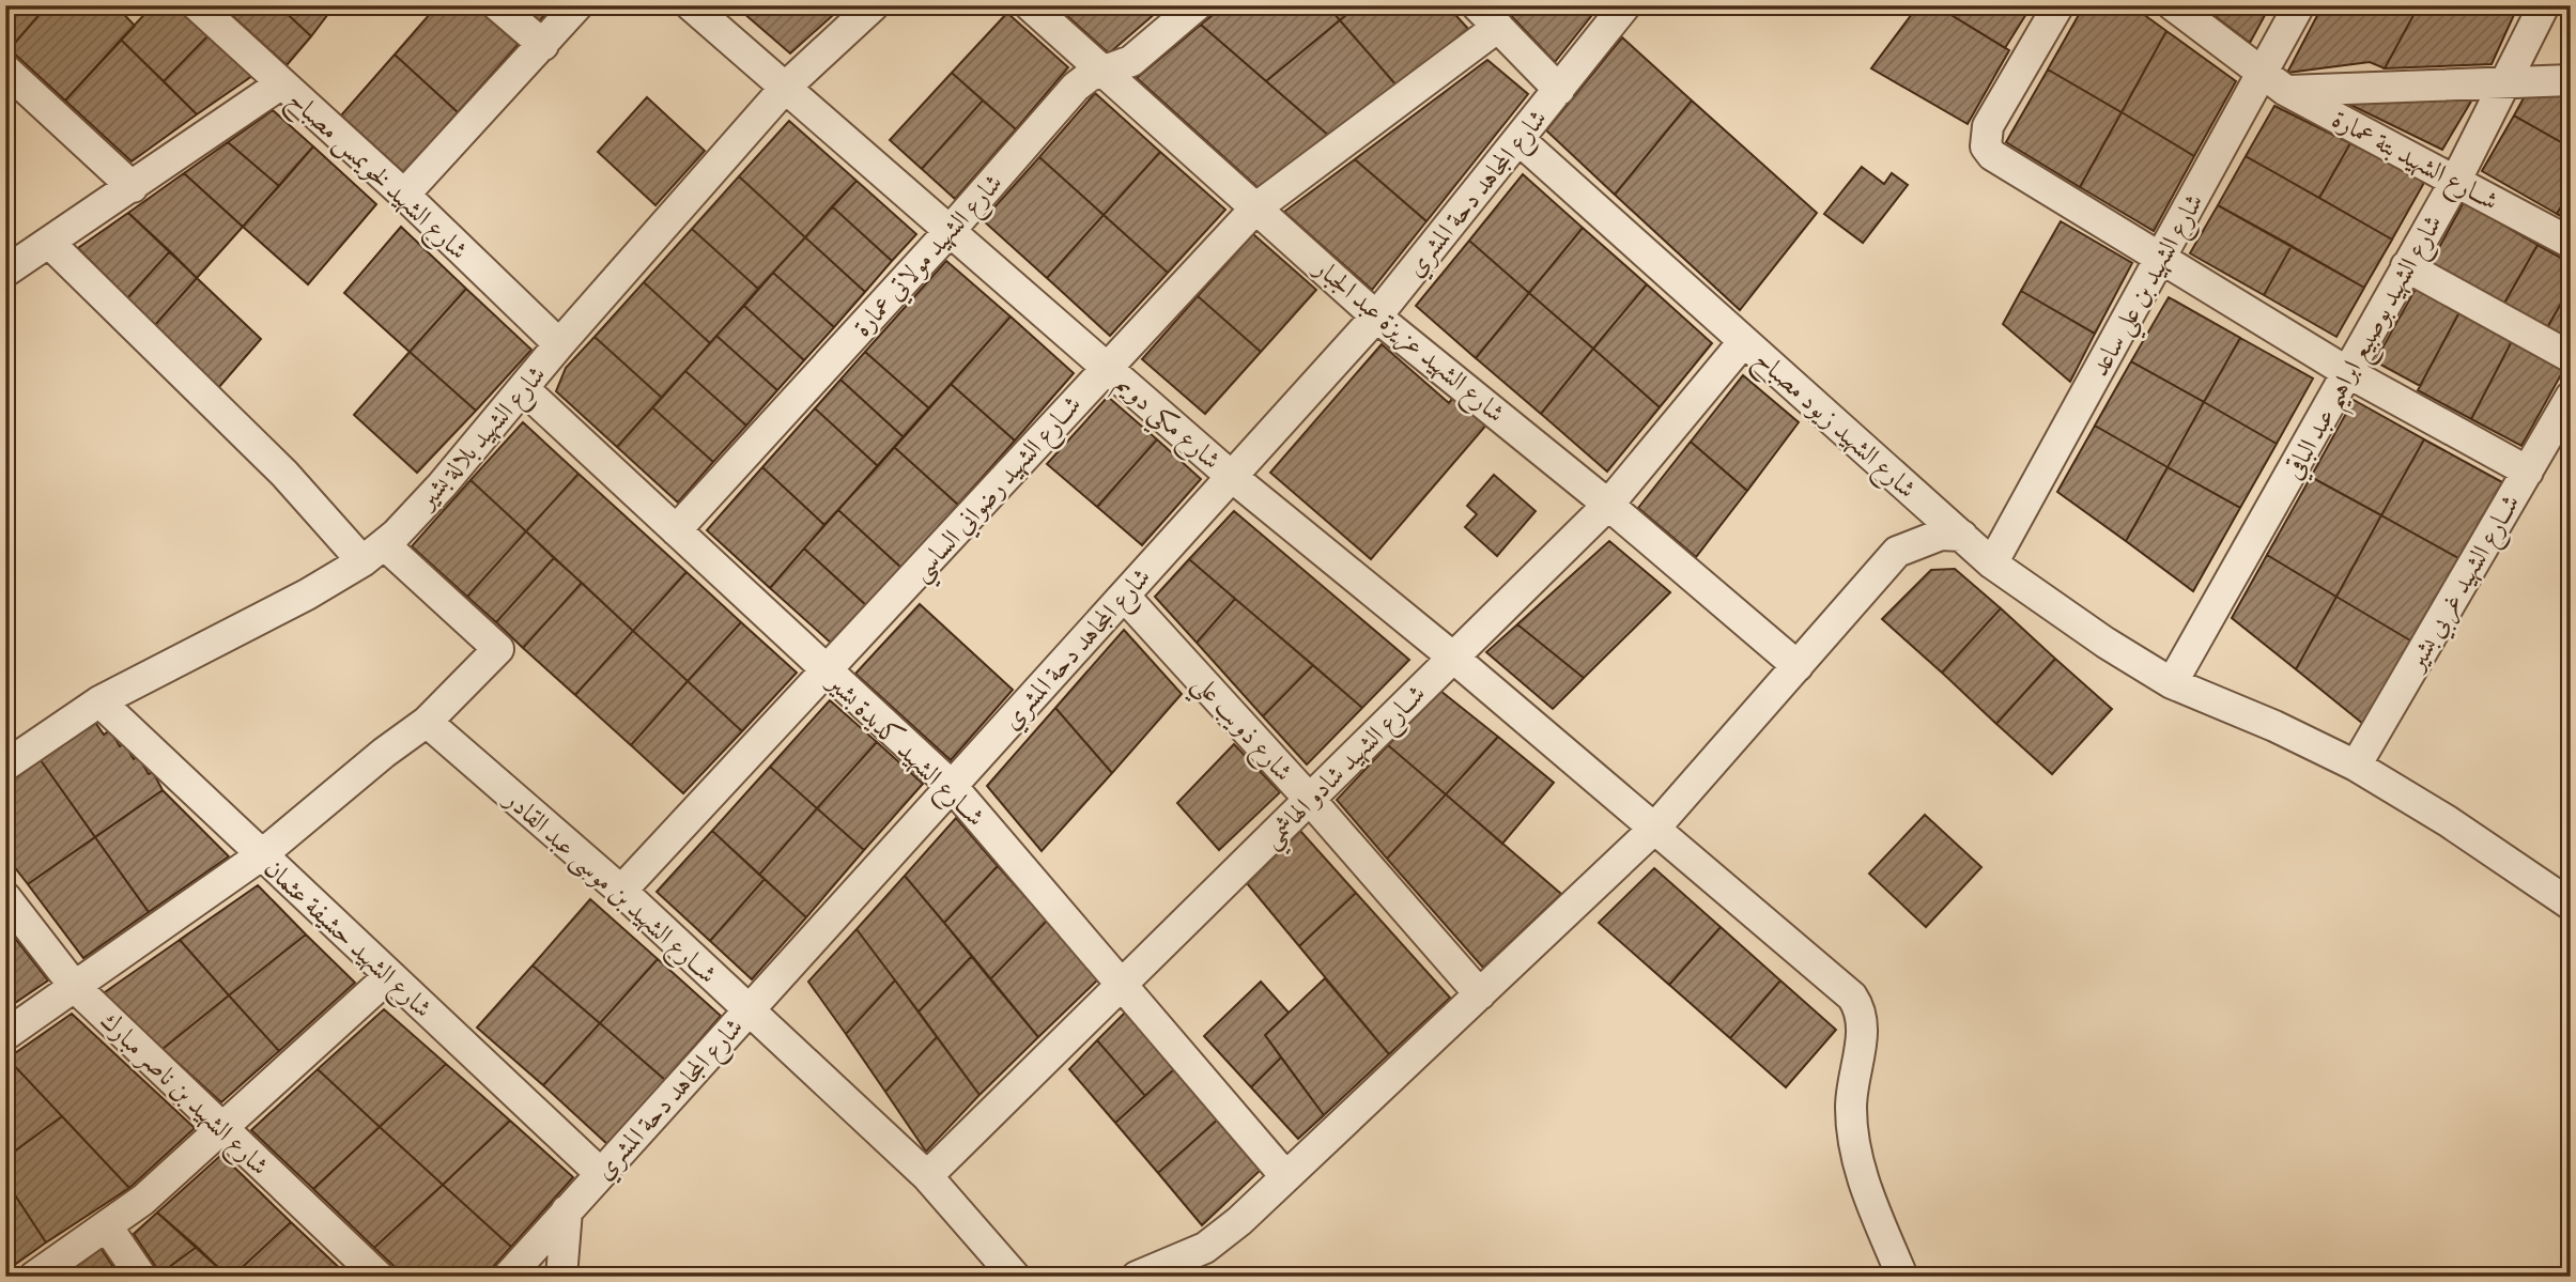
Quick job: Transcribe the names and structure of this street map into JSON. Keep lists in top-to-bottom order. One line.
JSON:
{"streets":{"street":["شــارع الشهيد بتة عمارة","شارع الشهيد لخويمس مصباح","شارع المجاهد دحة المشري","شارع الشهيد مولاتي عمارة","شارع الشهيد بن علي ساعد","شارع الشهيد عزيزة عبد الجبار","شارع الشهيد بوصبيع ابراهيم عبد الباقي","شارع مكي دويم","شارع الشهيد زيود مصباح","شارع الشهيد بلالة بشير","شــارع الشهيد رضواني الساسي","شــارع الشهيد غربي بشير","شارع ذويب علي","شــارع الشهيد كديدة بشير","شــارع الشهيد شادو الهاشمي","شــارع الشهيد بن موسى عبد القادر","شارع الشهيد حشيفة عثمان","شارع الشهيد بن ناصر مبارك"]},"crossings":[["شــارع الشهيد بتة عمارة","شارع الشهيد بن علي ساعد"],["شــارع الشهيد بتة عمارة","شارع الشهيد بوصبيع ابراهيم عبد الباقي"],["شارع الشهيد لخويمس مصباح","شارع الشهيد بلالة بشير"],["شارع المجاهد دحة المشري","شارع الشهيد عزيزة عبد الجبار"],["شارع المجاهد دحة المشري","شارع مكي دويم"],["شارع المجاهد دحة المشري","شارع الشهيد زيود مصباح"],["شارع المجاهد دحة المشري","شارع ذويب علي"],["شارع المجاهد دحة المشري","شــارع الشهيد كديدة بشير"],["شارع المجاهد دحة المشري","شــارع الشهيد بن موسى عبد القادر"],["شارع المجاهد دحة المشري","شارع الشهيد حشيفة عثمان"],["شارع الشهيد مولاتي عمارة","شارع الشهيد عزيزة عبد الجبار"],["شارع الشهيد مولاتي عمارة","شارع مكي دويم"],["شارع الشهيد مولاتي عمارة","شــارع الشهيد كديدة بشير"],["شارع الشهيد بن علي ساعد","شارع الشهيد زيود مصباح"],["شارع الشهيد عزيزة عبد الجبار","شــارع الشهيد رضواني الساسي"],["شارع الشهيد عزيزة عبد الجبار","شــارع الشهيد شادو الهاشمي"],["شارع الشهيد بوصبيع ابراهيم عبد الباقي","شارع الشهيد زيود مصباح"],["شارع مكي دويم","شارع الشهيد بلالة بشير"],["شارع مكي دويم","شــارع الشهيد رضواني الساسي"],["شارع مكي دويم","شــارع الشهيد شادو الهاشمي"],["شارع الشهيد زيود مصباح","شــارع الشهيد غربي بشير"],["شارع الشهيد زيود مصباح","شــارع الشهيد شادو الهاشمي"],["شارع الشهيد بلالة بشير","شــارع الشهيد كديدة بشير"],["شارع الشهيد بلالة بشير","شارع الشهيد حشيفة عثمان"],["شــارع الشهيد رضواني الساسي","شــارع الشهيد كديدة بشير"],["شــارع الشهيد رضواني الساسي","شــارع الشهيد بن موسى عبد القادر"],["شارع ذويب علي","شــارع الشهيد شادو الهاشمي"],["شــارع الشهيد كديدة بشير","شــارع الشهيد شادو الهاشمي"],["شــارع الشهيد شادو الهاشمي","شــارع الشهيد بن موسى عبد القادر"]]}
